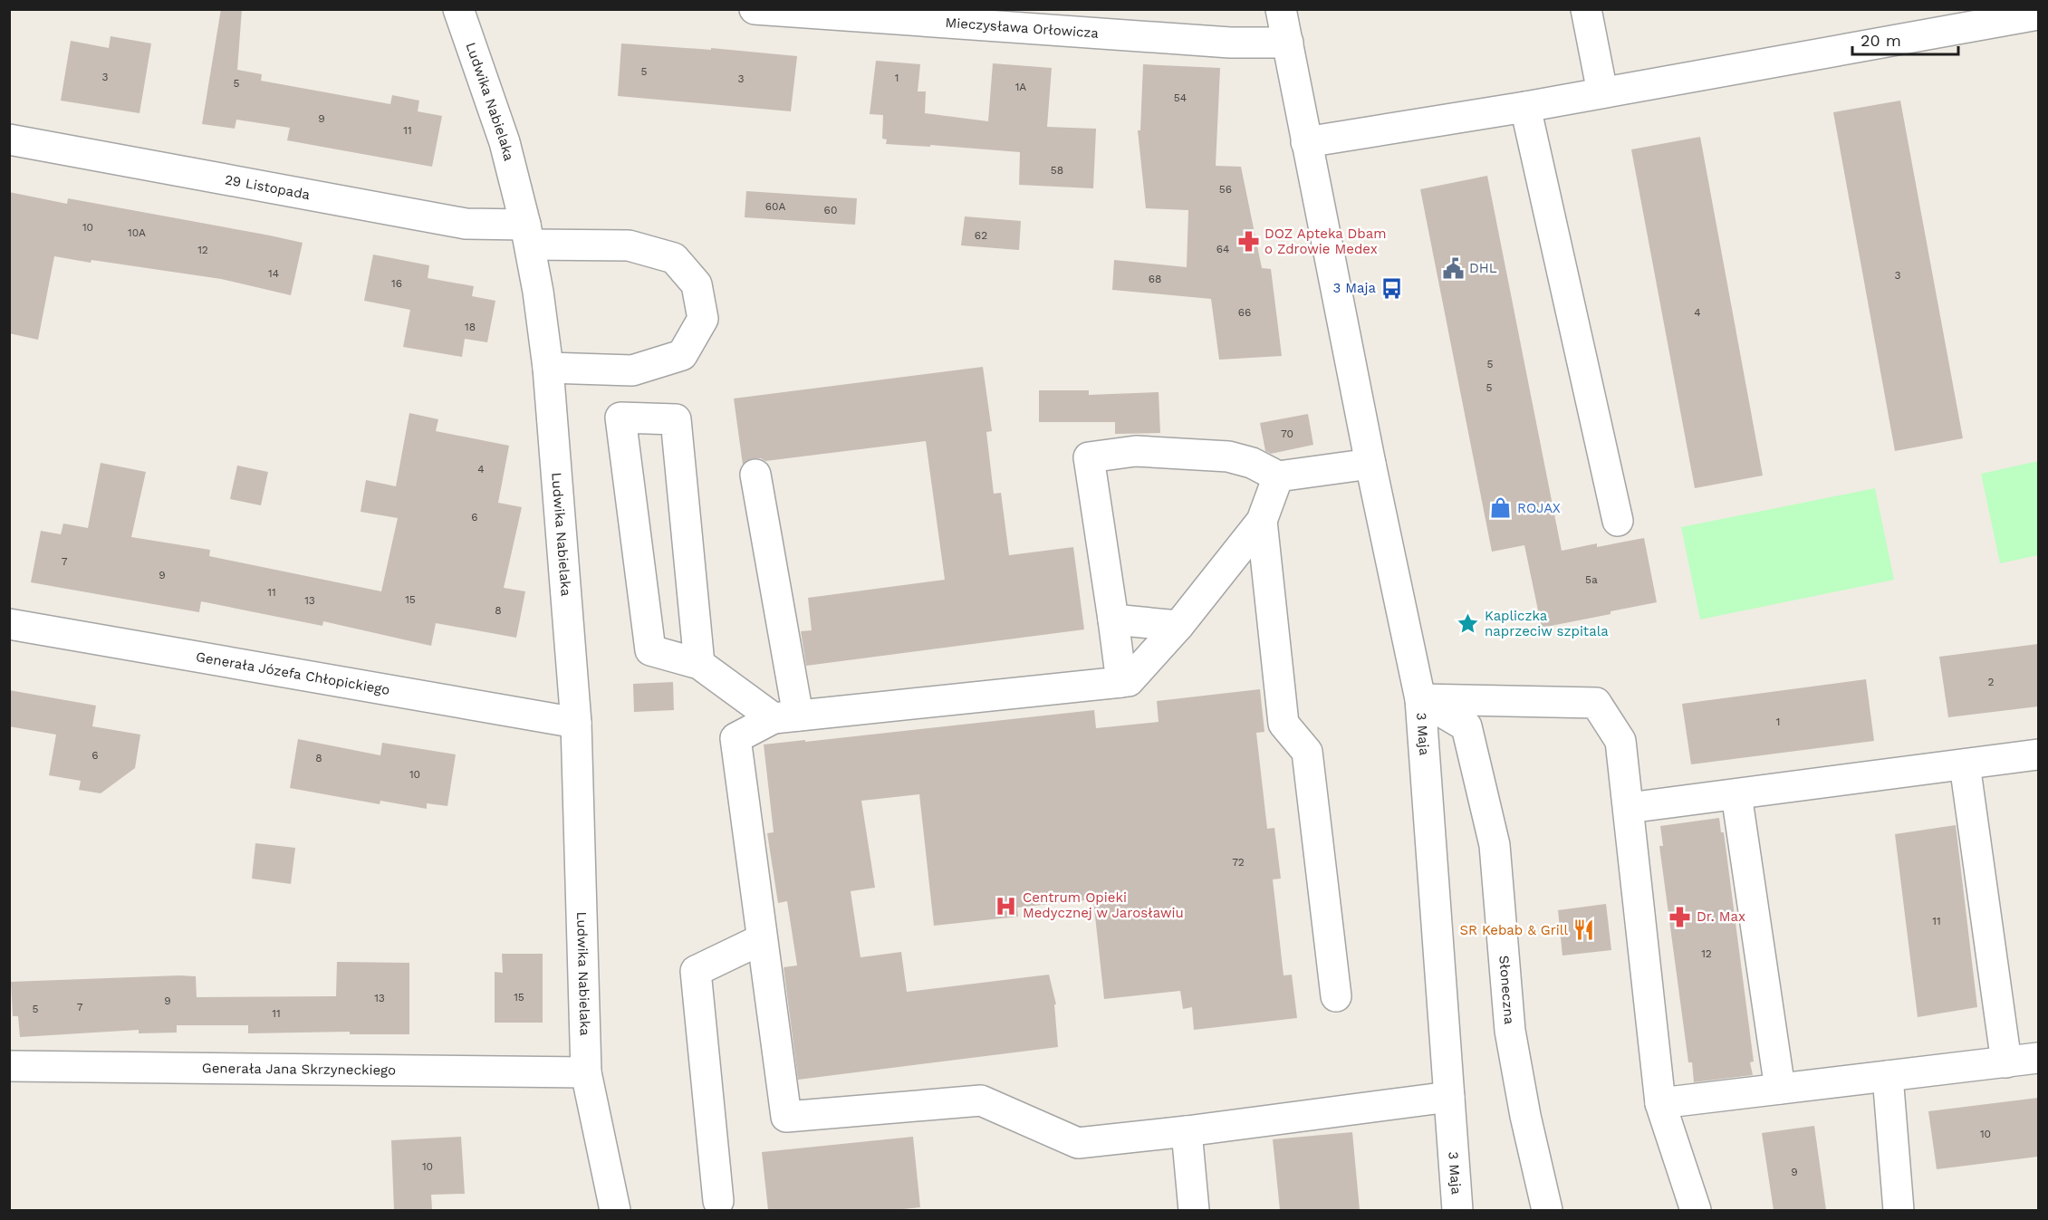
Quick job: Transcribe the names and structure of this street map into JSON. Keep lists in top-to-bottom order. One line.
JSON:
{"streets":{"street":["Mieczysława Orłowicza","Ludwika Nabielaka","29 Listopada","Generała Józefa Chłopickiego","3 Maja","Słoneczna","Generała Jana Skrzyneckiego"]},"crossings":[["Mieczysława Orłowicza","3 Maja"],["Ludwika Nabielaka","29 Listopada"],["Ludwika Nabielaka","Generała Józefa Chłopickiego"],["Ludwika Nabielaka","Generała Jana Skrzyneckiego"],["3 Maja","Słoneczna"]],"places":{"pharmacy":["DOZ Apteka Dbam o Zdrowie Medex","Dr. Max"],"public building":["DHL"],"bus stop":["3 Maja"],"shop":["ROJAX"],"place":["Kapliczka naprzeciw szpitala"],"hospital":["Centrum Opieki Medycznej w Jarosławiu"],"restaurant":["SR Kebab & Grill"]},"house_numbers":["5","3","1","3","5","1A","54","9","11","58","56","60A","60","10","10A","62","64","12","14","3","68","16","66","4","18","5","5","70","4","6","7","9","5a","11","15","13","8","2","1","6","8","10","72","11","12","15","13","9","7","5","11","10","10","9"],"scale_bar":"20 m"}
